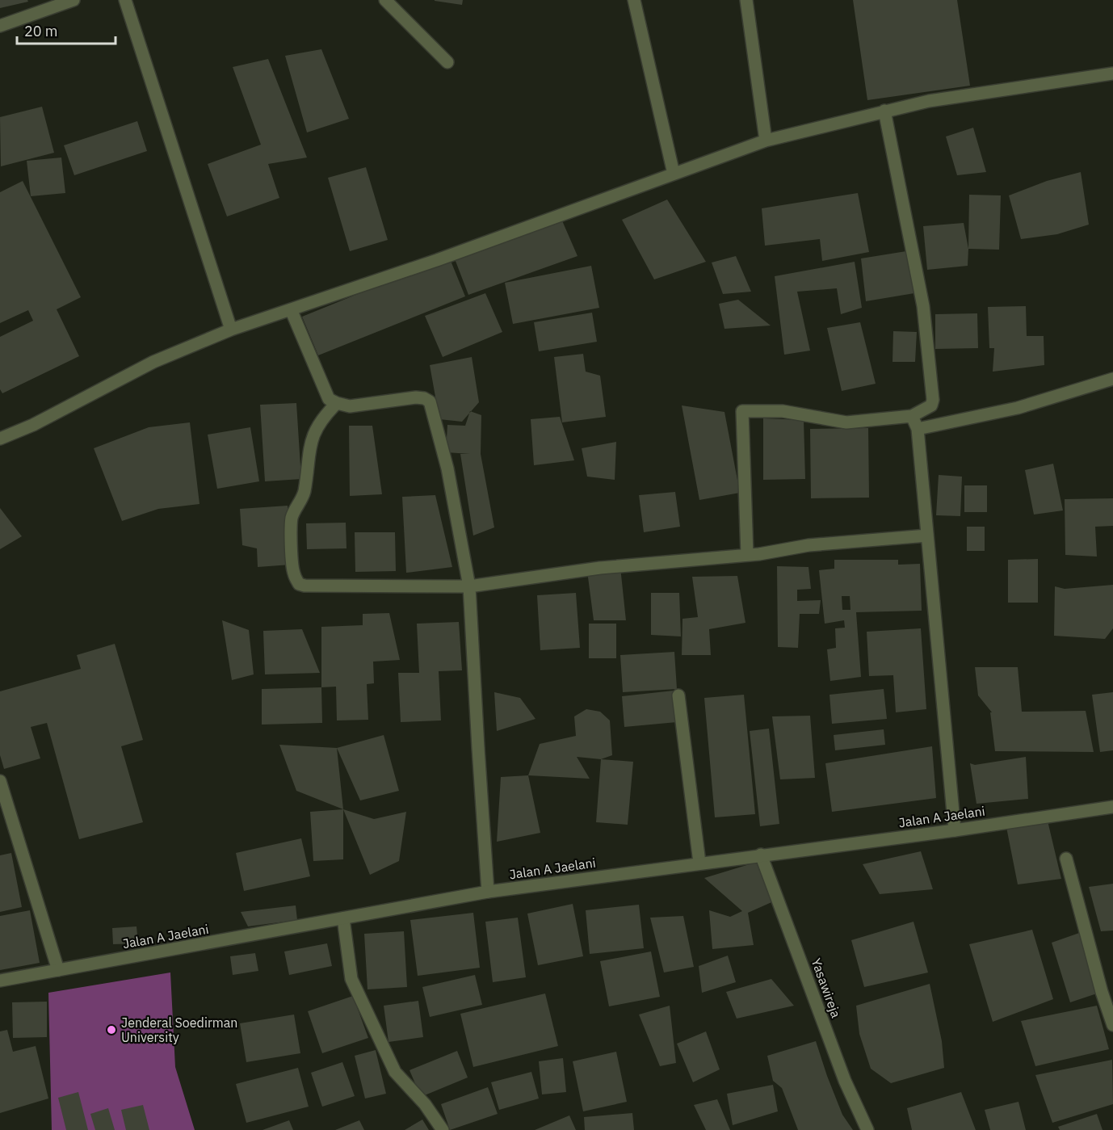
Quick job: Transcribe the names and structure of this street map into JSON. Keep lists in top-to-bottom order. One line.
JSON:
{"streets":{"street":["Jalan A Jaelani","Yasawireja"]},"crossings":[["Jalan A Jaelani","Yasawireja"]],"places":["Jenderal Soedirman University"],"scale_bar":"20 m"}
